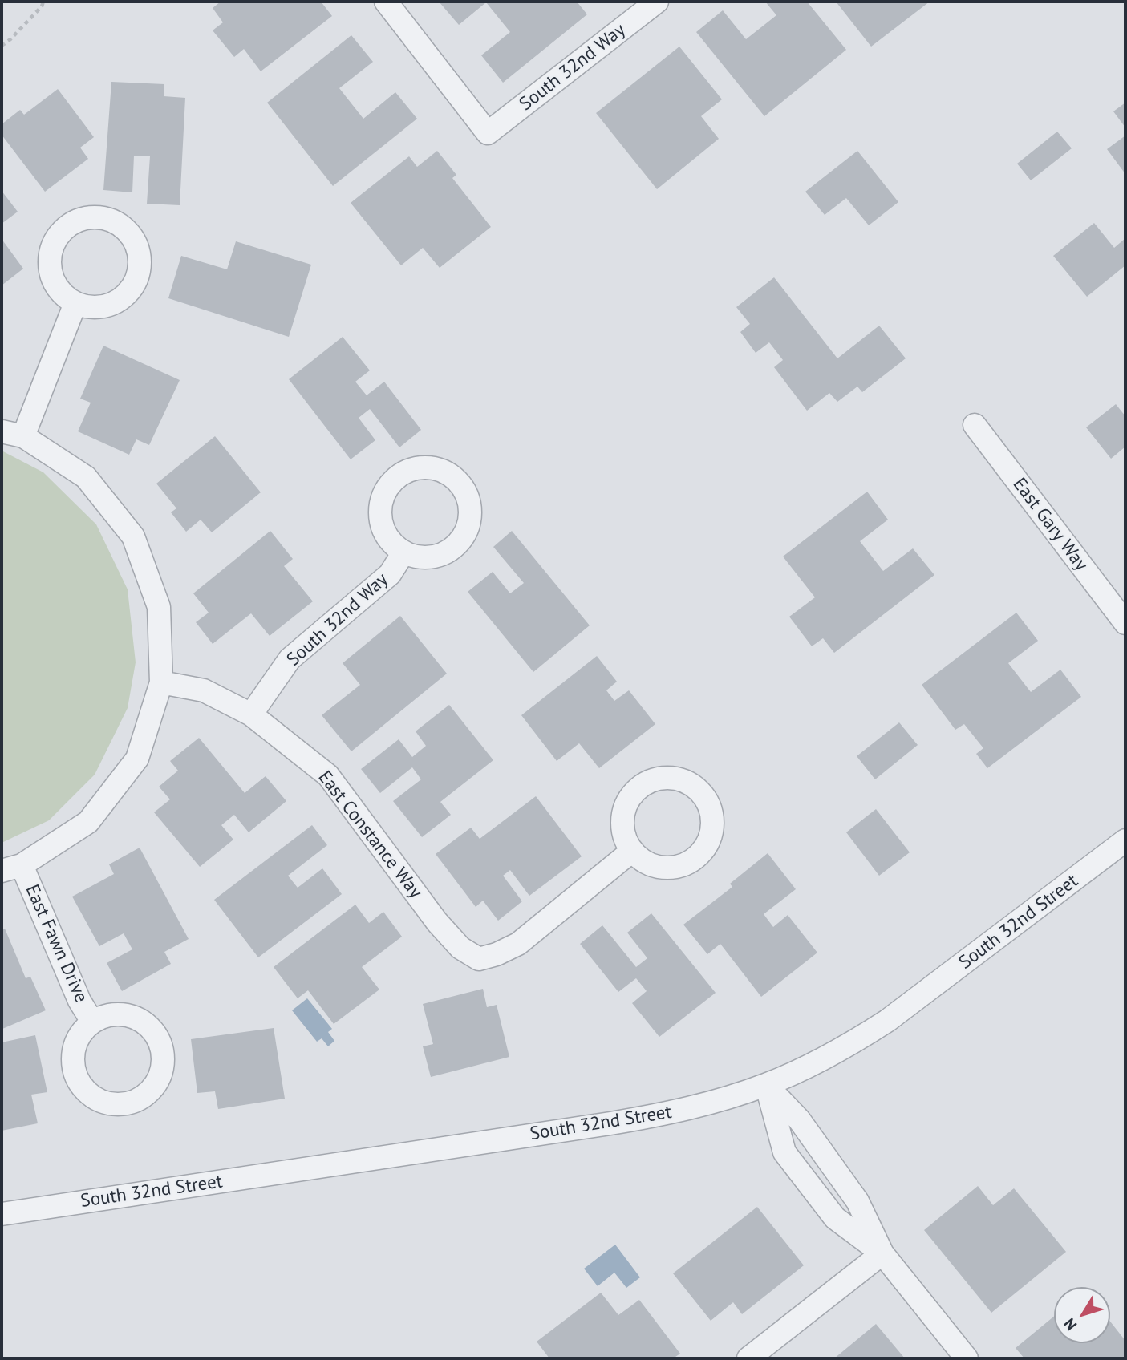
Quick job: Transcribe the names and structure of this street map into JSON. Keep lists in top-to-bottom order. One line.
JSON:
{"streets":{"street":["South 32nd Way","East Gary Way","East Constance Way","South 32nd Street","East Fawn Drive"]},"crossings":[["South 32nd Way","East Constance Way"]],"north":"bottom left"}
